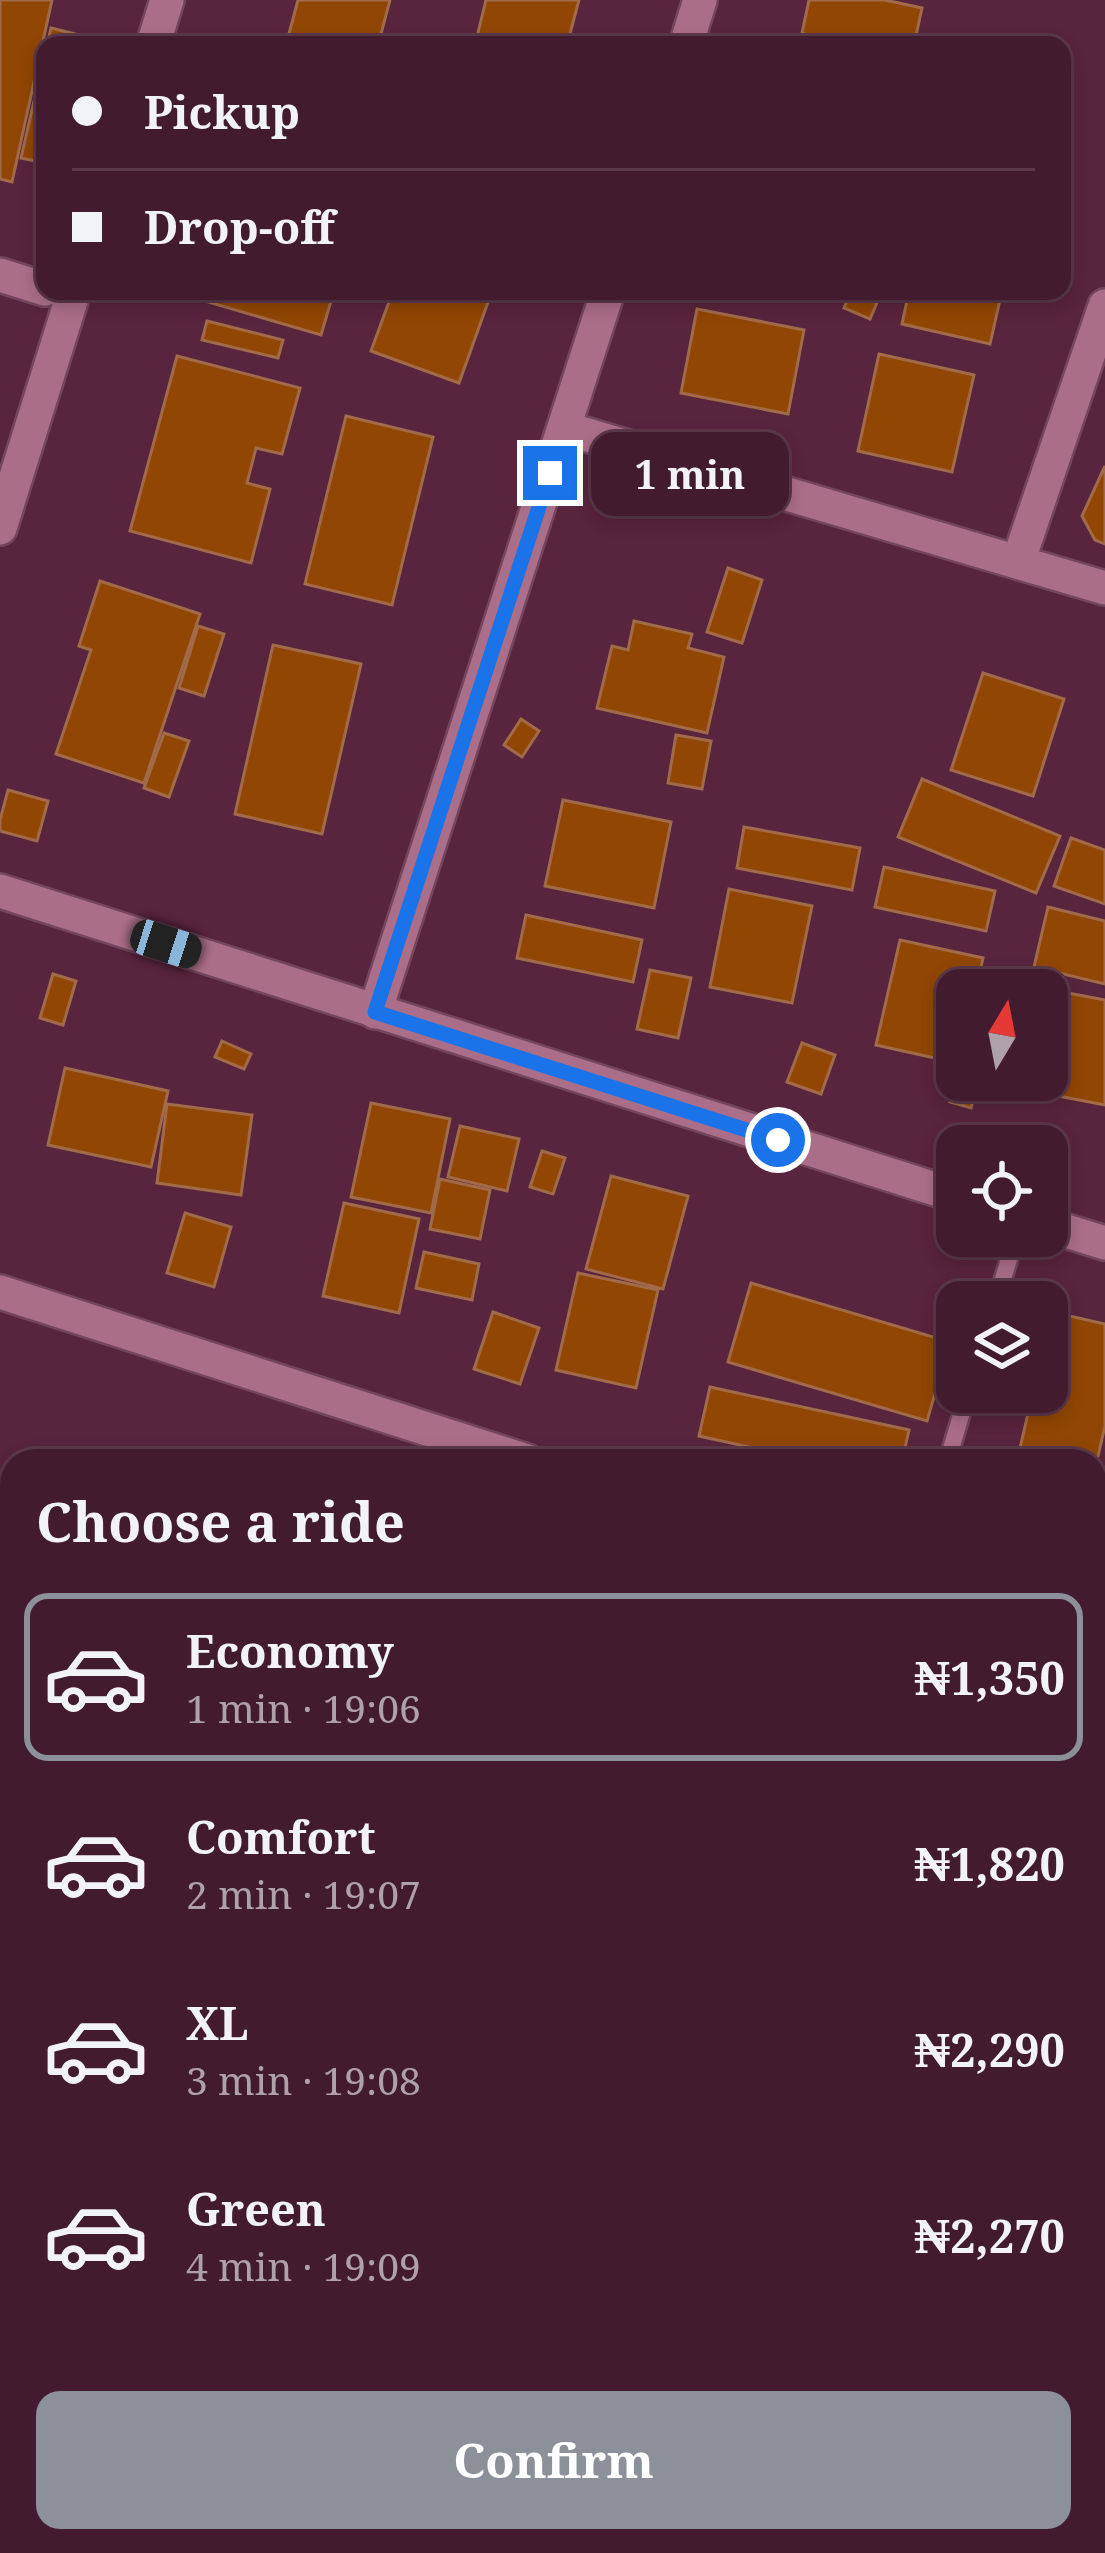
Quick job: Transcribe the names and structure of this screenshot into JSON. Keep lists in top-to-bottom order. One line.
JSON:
{"north":"top","page":{"banner":["Pickup","Drop-off"],"bubble":"1 min","heading":"Choose a ride","list":[{"name":"Economy","note":"1 min · 19:06","value":"₦1,350"},{"name":"Comfort","note":"2 min · 19:07","value":"₦1,820"},{"name":"XL","note":"3 min · 19:08","value":"₦2,290"},{"name":"Green","note":"4 min · 19:09","value":"₦2,270"}],"buttons":"Confirm"}}
